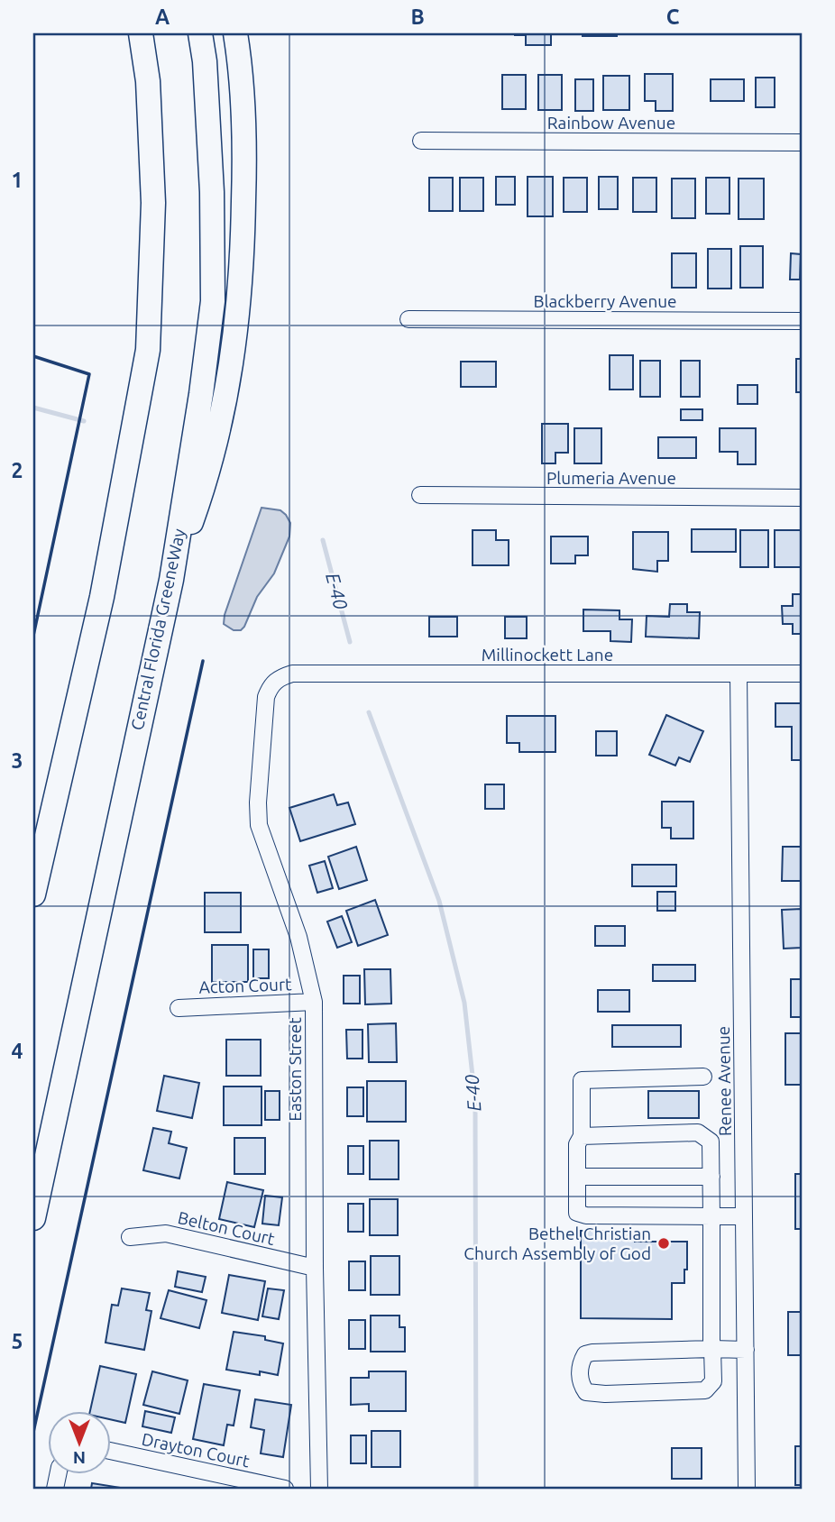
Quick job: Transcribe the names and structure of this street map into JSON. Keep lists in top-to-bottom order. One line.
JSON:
{"streets":{"highway":["Central Florida GreeneWay"],"street":["Rainbow Avenue","Blackberry Avenue","Plumeria Avenue","Millinockett Lane","Acton Court","Easton Street","Renee Avenue","Belton Court","Drayton Court"]},"crossings":[["Millinockett Lane","Easton Street"],["Millinockett Lane","Renee Avenue"],["Acton Court","Easton Street"],["Easton Street","Belton Court"]],"water":["E-40"],"places":["Bethel Christian Church Assembly of God"],"north":"bottom","grid":{"columns":["A","B","C"],"rows":["1","2","3","4","5"]}}
